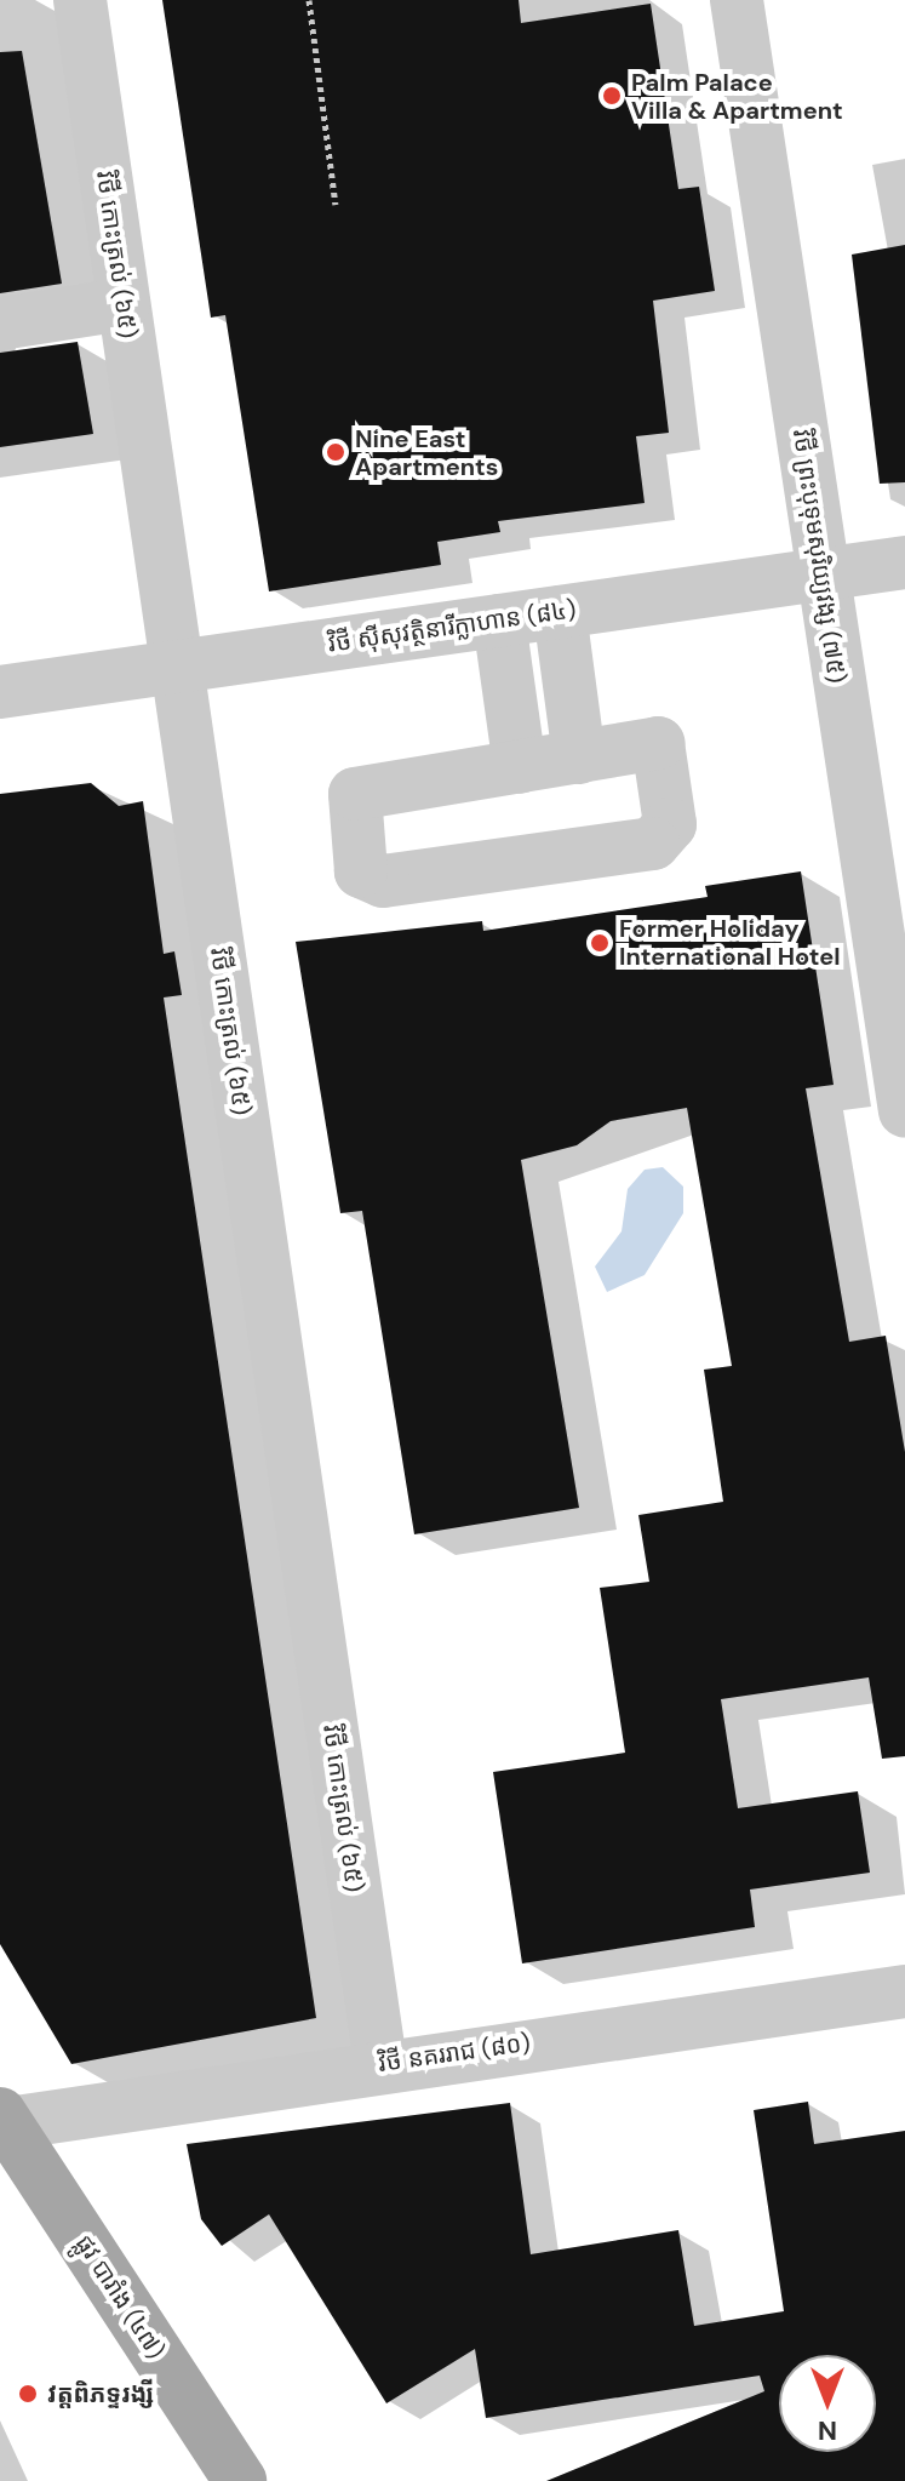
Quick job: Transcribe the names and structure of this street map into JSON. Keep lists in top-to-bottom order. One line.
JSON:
{"streets":{"main road":["ផ្លូវ បារាំង (៤៧)"],"street":["វិថី កោះត្រល់ (៦៥)","វិថី ព្រះបុទុមសុរិយ្យវង្ស (៧៥)","វិថី ស៊ីសុវត្ថិនារីក្លាហាន (៨៤)","វិថី នគររាជ (៨០)"]},"crossings":[["វិថី កោះត្រល់ (៦៥)","វិថី ស៊ីសុវត្ថិនារីក្លាហាន (៨៤)"],["វិថី កោះត្រល់ (៦៥)","វិថី នគររាជ (៨០)"],["វិថី ព្រះបុទុមសុរិយ្យវង្ស (៧៥)","វិថី ស៊ីសុវត្ថិនារីក្លាហាន (៨៤)"],["វិថី នគររាជ (៨០)","ផ្លូវ បារាំង (៤៧)"]],"places":["Palm Palace Villa & Apartment","Nine East Apartments","Former Holiday International Hotel","វត្តពិភទ្ទរង្សី"],"north":"bottom"}
